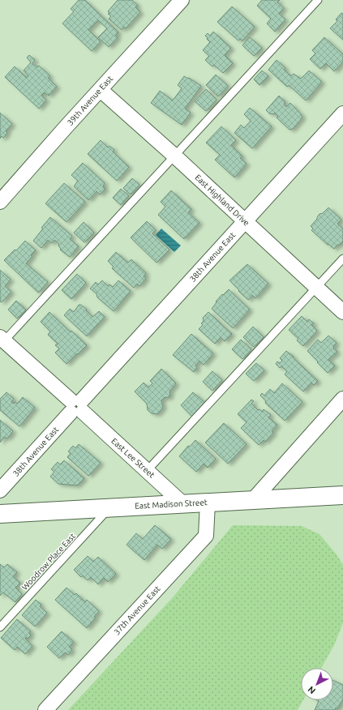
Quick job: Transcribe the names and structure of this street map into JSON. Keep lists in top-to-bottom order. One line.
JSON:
{"streets":{"main road":["East Madison Street"],"street":["39th Avenue East","East Highland Drive","38th Avenue East","East Lee Street","37th Avenue East"],"lane":["Woodrow Place East"]},"crossings":[["39th Avenue East","East Highland Drive"],["East Highland Drive","38th Avenue East"],["38th Avenue East","East Lee Street"],["East Lee Street","East Madison Street"],["East Madison Street","Woodrow Place East"],["East Madison Street","37th Avenue East"]],"north":"bottom left"}
